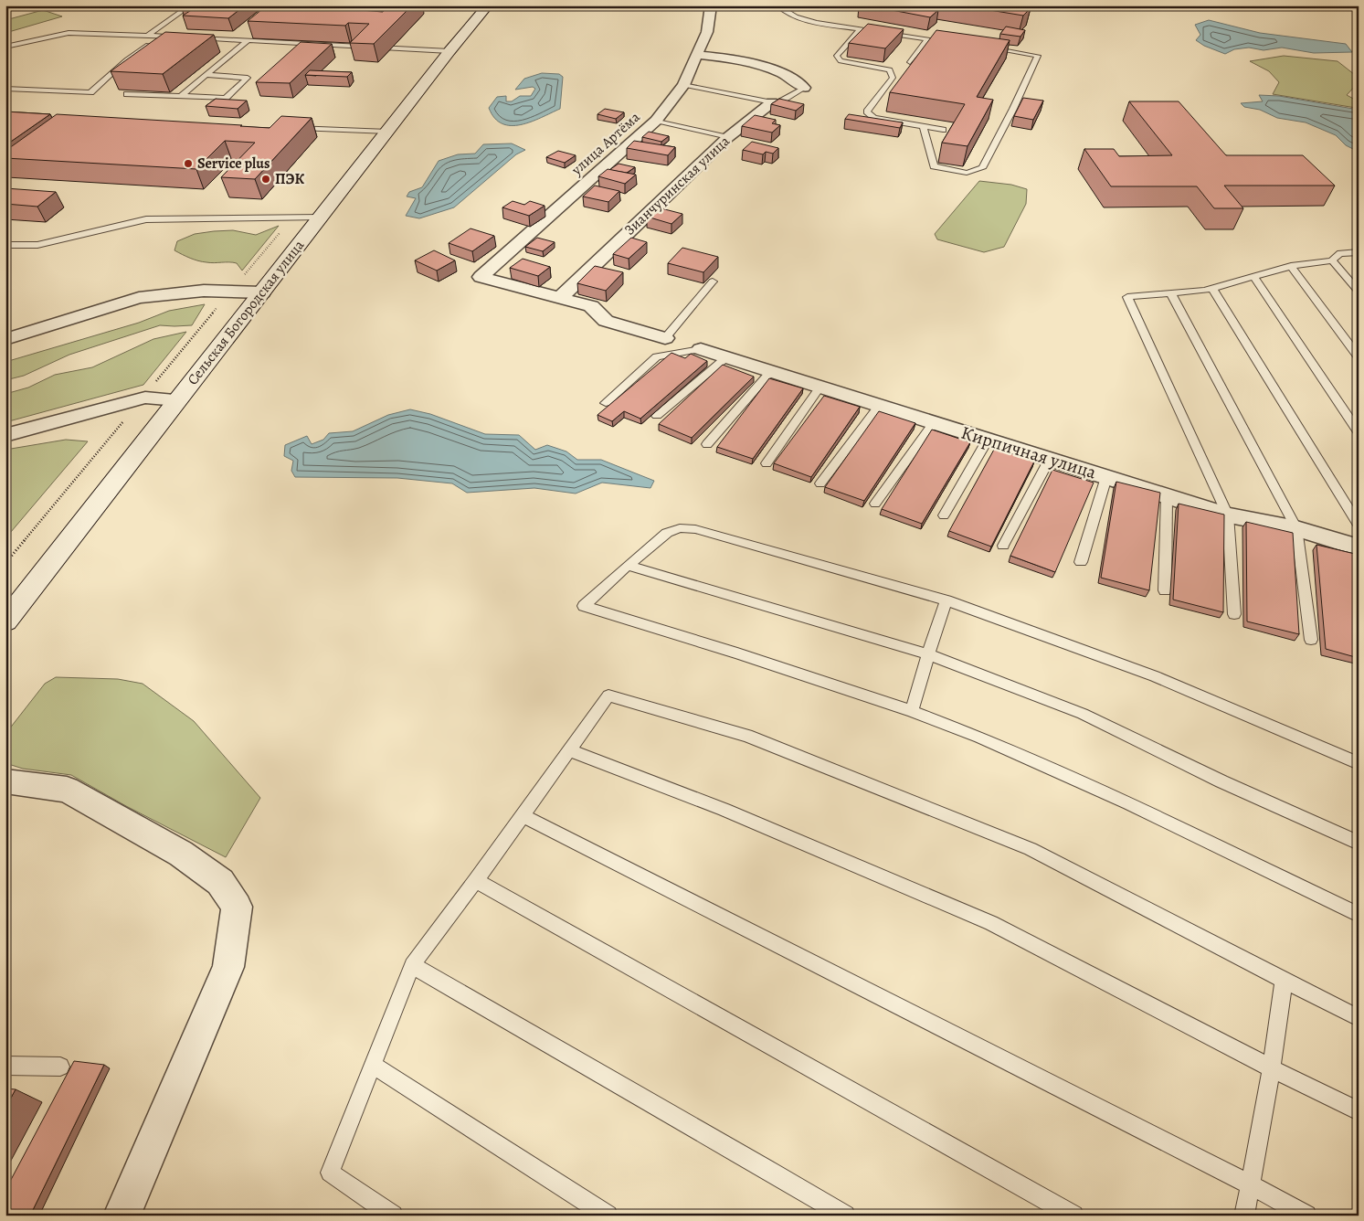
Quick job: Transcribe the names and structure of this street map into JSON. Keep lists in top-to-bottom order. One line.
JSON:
{"streets":{"main road":["Сельская Богородская улица"],"street":["улица Артёма","Зианчуринская улица","Кирпичная улица"]},"crossings":[["улица Артёма","Зианчуринская улица"]],"places":["Service plus","ПЭК"]}
